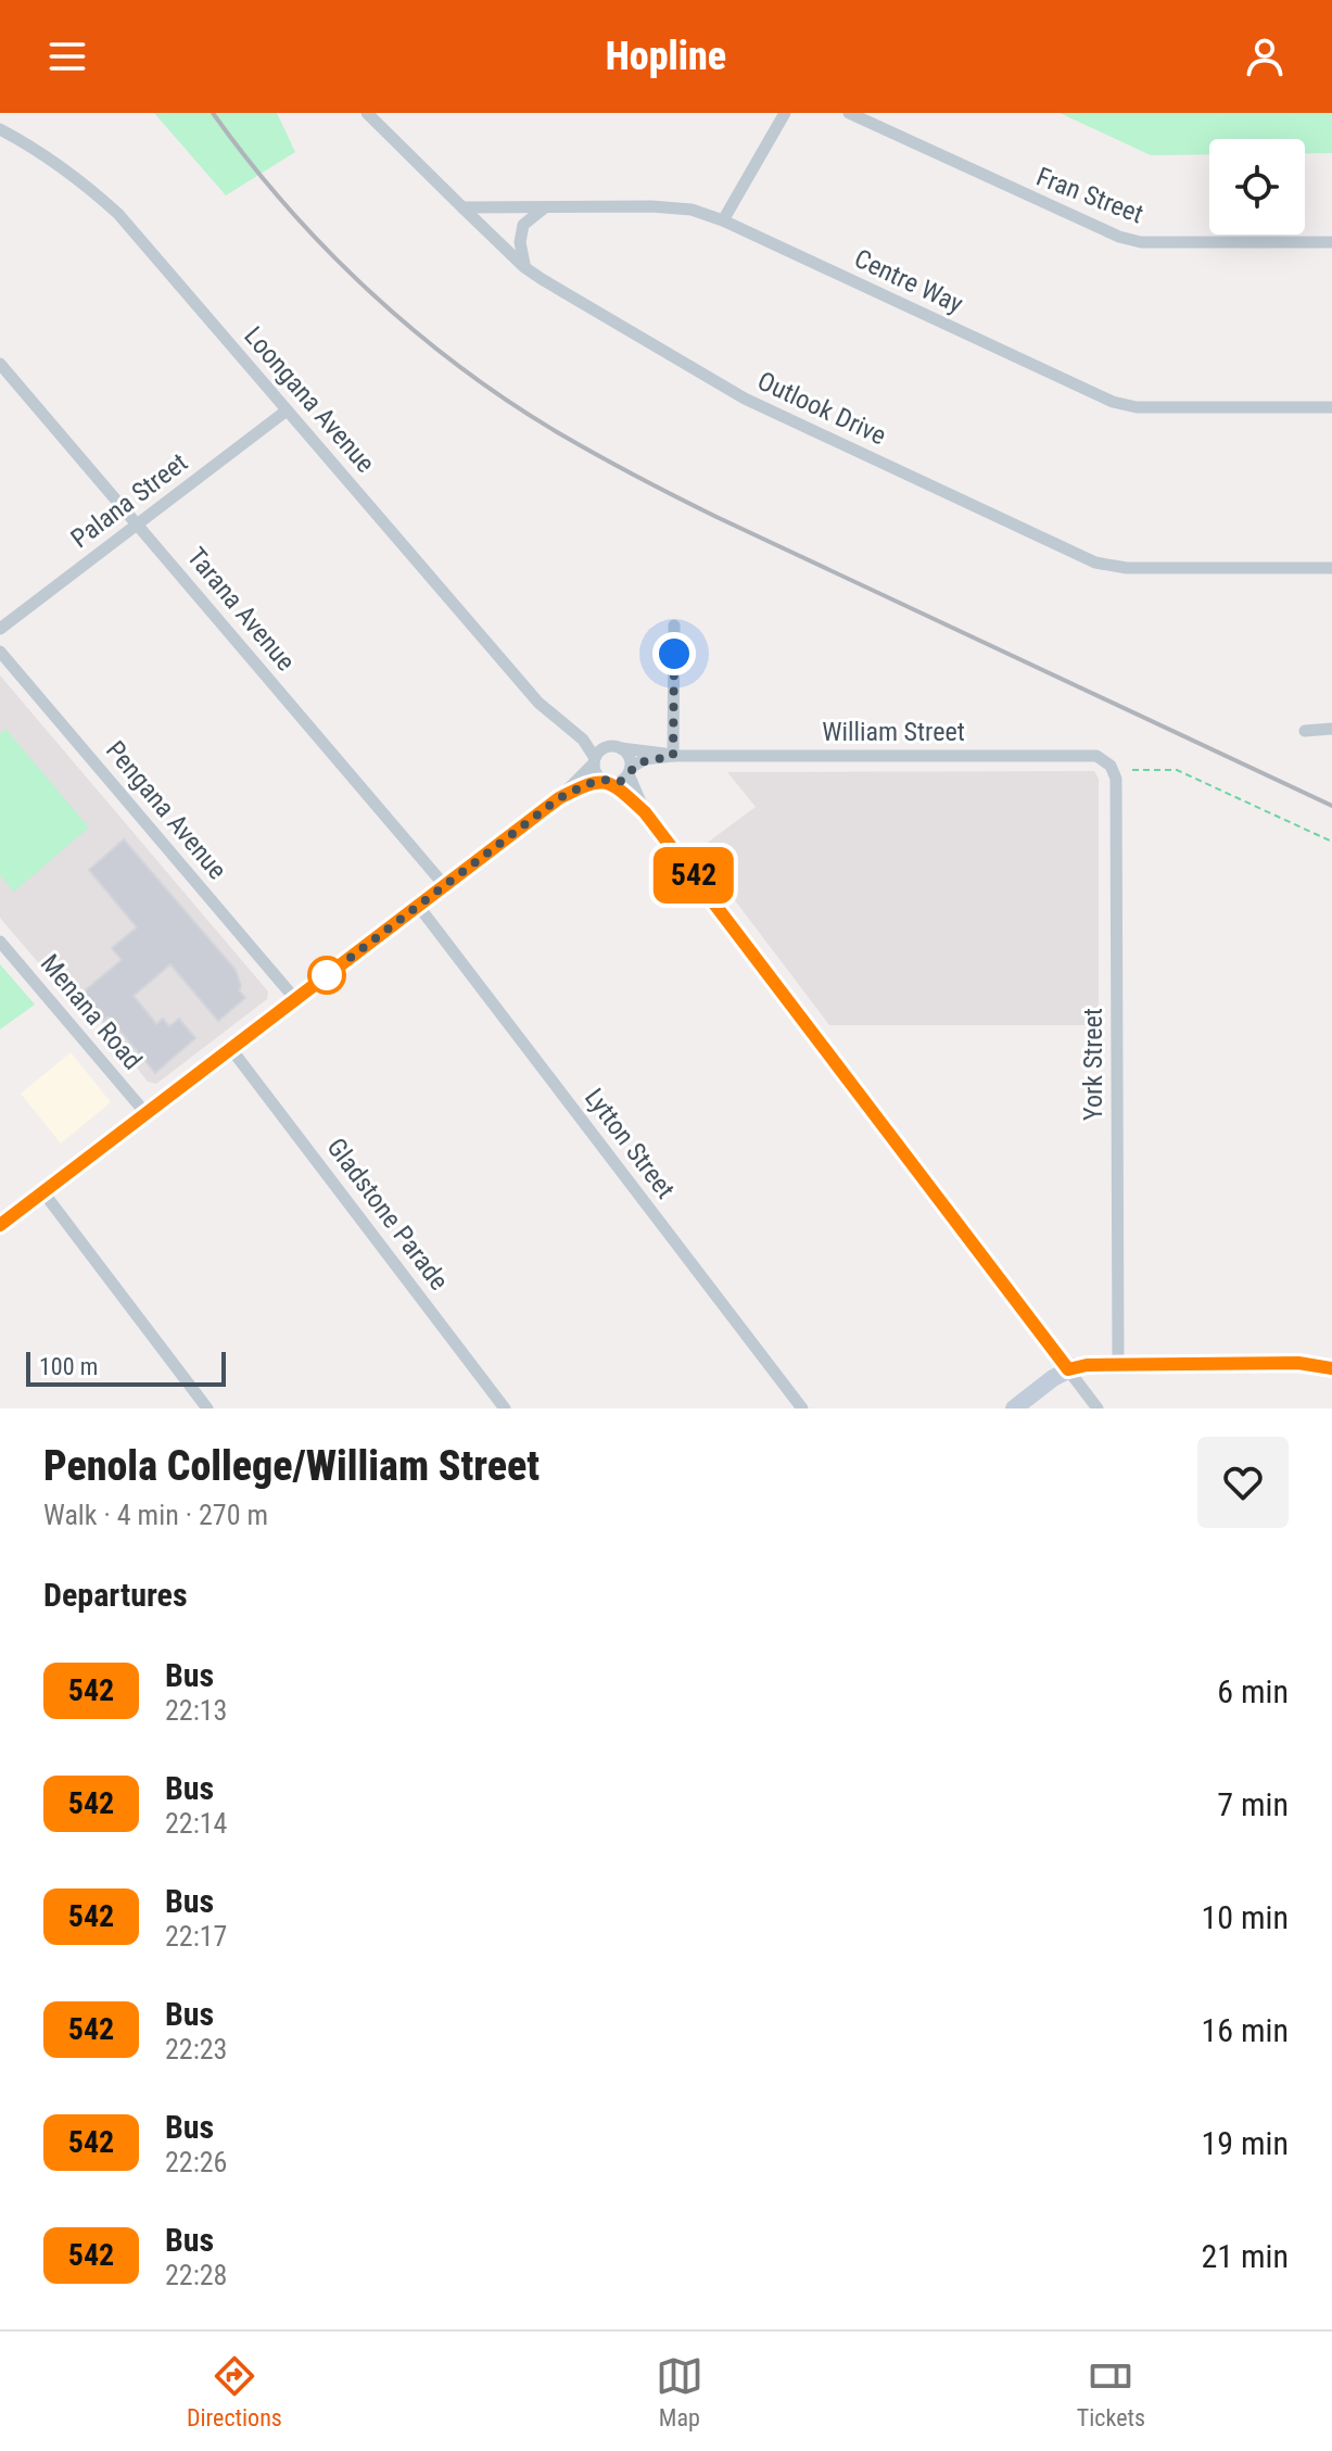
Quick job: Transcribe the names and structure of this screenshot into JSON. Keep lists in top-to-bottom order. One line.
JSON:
{"streets":{"street":["Fran Street","Centre Way","Loongana Avenue","Outlook Drive","Palana Street","Tarana Avenue","William Street","Pengana Avenue","Menana Road","York Street","Lytton Street","Gladstone Parade"]},"crossings":[["Centre Way","Outlook Drive"],["Loongana Avenue","Palana Street"],["Loongana Avenue","William Street"],["Palana Street","Tarana Avenue"],["William Street","York Street"]],"lines":["bus line 542"],"scale_bar":"100 m","page":{"header":"Hopline","on_map":"542","scale":"100 m","heading":[["Penola College/William Street","Walk · 4 min · 270 m"],"Departures"],"list":[{"mark":"542","name":"Bus","note":"22:13","value":"6 min"},{"mark":"542","name":"Bus","note":"22:14","value":"7 min"},{"mark":"542","name":"Bus","note":"22:17","value":"10 min"},{"mark":"542","name":"Bus","note":"22:23","value":"16 min"},{"mark":"542","name":"Bus","note":"22:26","value":"19 min"},{"mark":"542","name":"Bus","note":"22:28","value":"21 min"}],"tabs":["Directions","Map","Tickets"]}}
